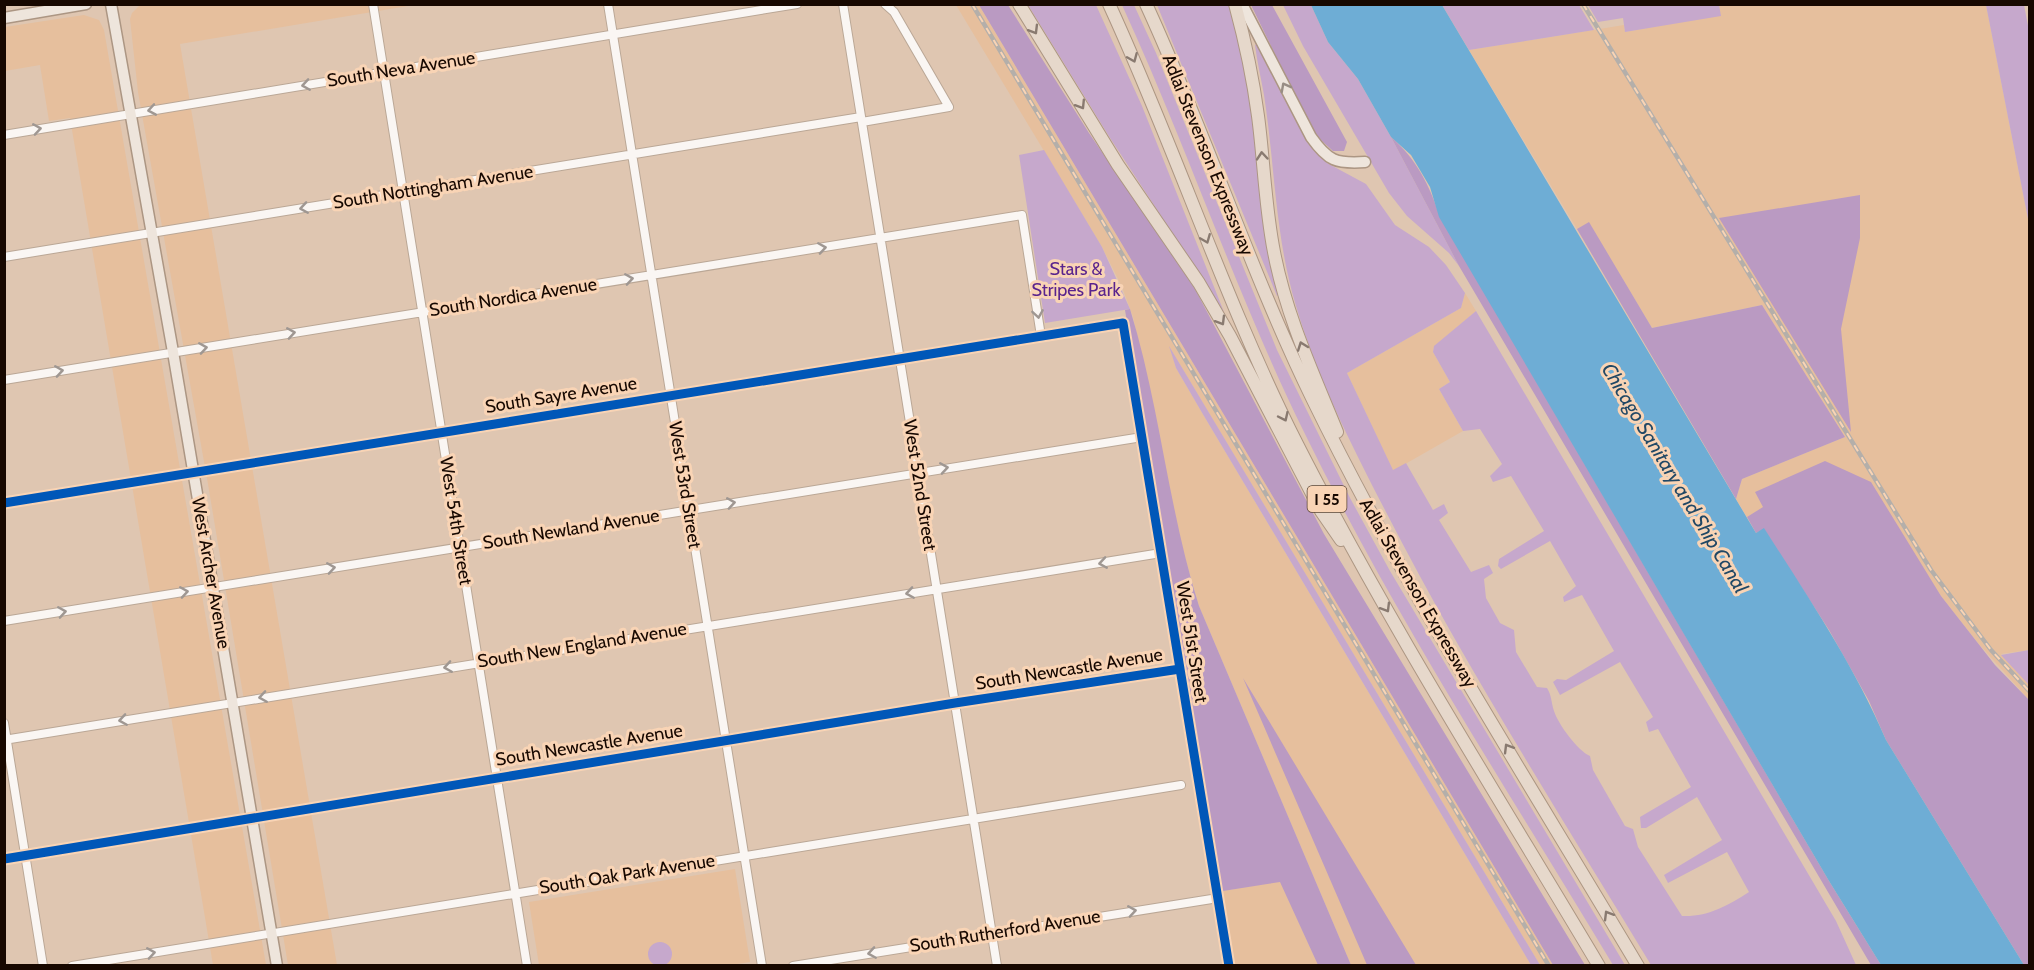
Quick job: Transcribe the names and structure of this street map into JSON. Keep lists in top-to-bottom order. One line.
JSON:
{"streets":{"highway":["Adlai Stevenson Expressway","I 55"],"main road":["West Archer Avenue"],"street":["South Neva Avenue","South Nottingham Avenue","South Nordica Avenue","South Sayre Avenue","West 53rd Street","West 52nd Street","West 54th Street","South Newland Avenue","West 51st Street","South New England Avenue","South Newcastle Avenue","South Oak Park Avenue","South Rutherford Avenue"]},"crossings":[["South Neva Avenue","West 53rd Street"],["South Neva Avenue","West 54th Street"],["South Neva Avenue","West Archer Avenue"],["South Nottingham Avenue","West 53rd Street"],["South Nottingham Avenue","West 52nd Street"],["South Nottingham Avenue","West 54th Street"],["South Nottingham Avenue","West Archer Avenue"],["South Nordica Avenue","South Sayre Avenue"],["South Nordica Avenue","West 53rd Street"],["South Nordica Avenue","West 52nd Street"],["South Nordica Avenue","West 54th Street"],["South Nordica Avenue","West Archer Avenue"],["South Sayre Avenue","West 53rd Street"],["South Sayre Avenue","West 52nd Street"],["South Sayre Avenue","West 54th Street"],["South Sayre Avenue","West Archer Avenue"],["South Sayre Avenue","West 51st Street"],["West 53rd Street","South Newland Avenue"],["West 53rd Street","South New England Avenue"],["West 53rd Street","South Newcastle Avenue"],["West 53rd Street","South Oak Park Avenue"],["West 52nd Street","South Newland Avenue"],["West 52nd Street","South New England Avenue"],["West 52nd Street","South Newcastle Avenue"],["West 52nd Street","South Oak Park Avenue"],["West 52nd Street","South Rutherford Avenue"],["West 54th Street","South Newland Avenue"],["West 54th Street","South New England Avenue"],["West 54th Street","South Newcastle Avenue"],["West 54th Street","South Oak Park Avenue"],["South Newland Avenue","West Archer Avenue"],["South Newland Avenue","West 51st Street"],["West Archer Avenue","South New England Avenue"],["West Archer Avenue","South Newcastle Avenue"],["West Archer Avenue","South Oak Park Avenue"],["West 51st Street","South New England Avenue"],["West 51st Street","South Newcastle Avenue"],["West 51st Street","South Rutherford Avenue"]],"one_way":["South Nordica Avenue","South Newland Avenue","South New England Avenue"],"water":["Chicago Sanitary and Ship Canal"],"parks":["Stars & Stripes Park"]}
